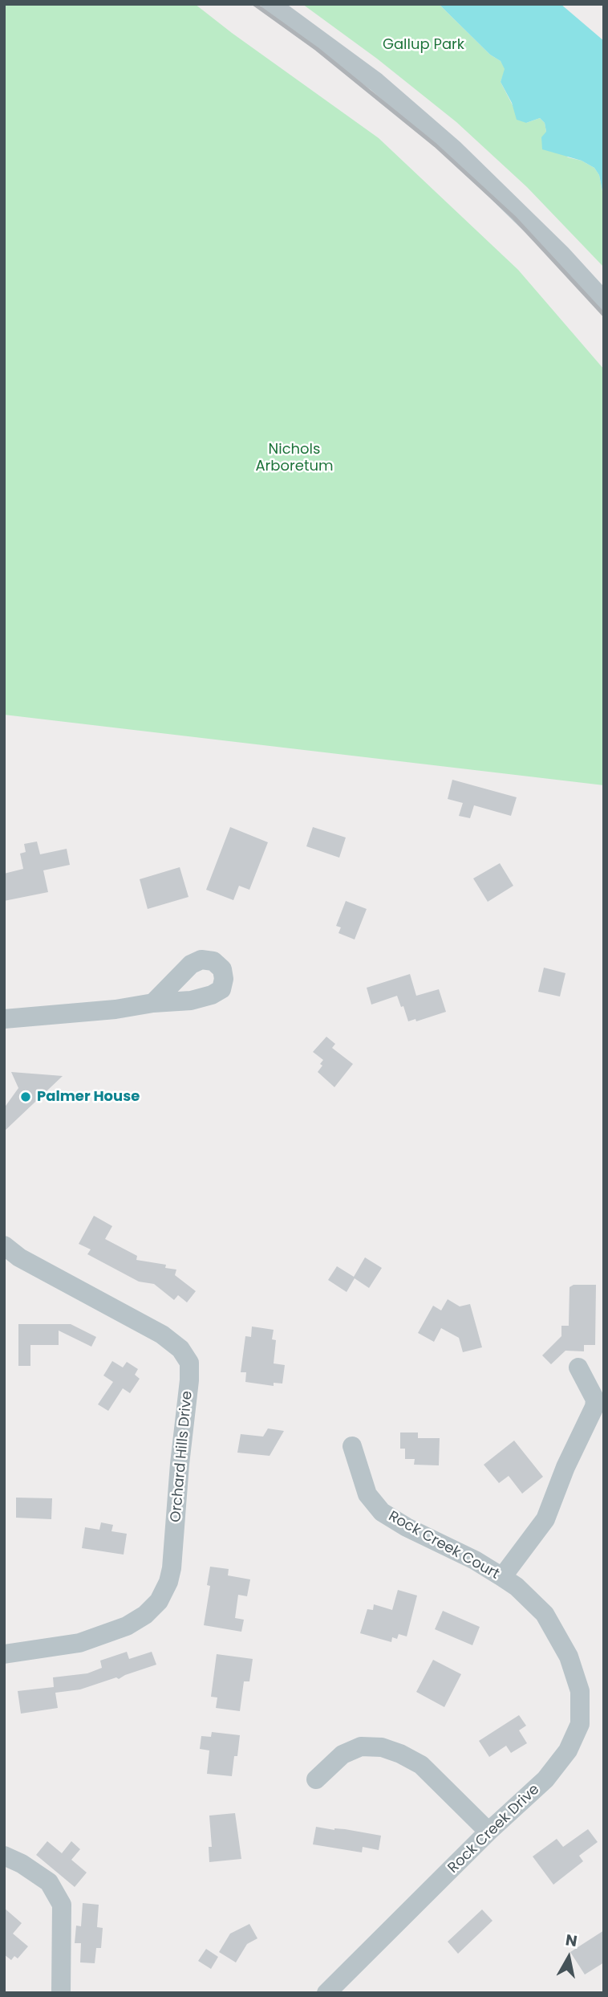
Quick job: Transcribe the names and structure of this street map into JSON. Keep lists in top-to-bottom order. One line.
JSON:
{"streets":{"street":["Orchard Hills Drive","Rock Creek Court","Rock Creek Drive"]},"crossings":[["Rock Creek Court","Rock Creek Drive"]],"parks":["Gallup Park","Nichols Arboretum"],"places":["Palmer House"],"north":"top"}
